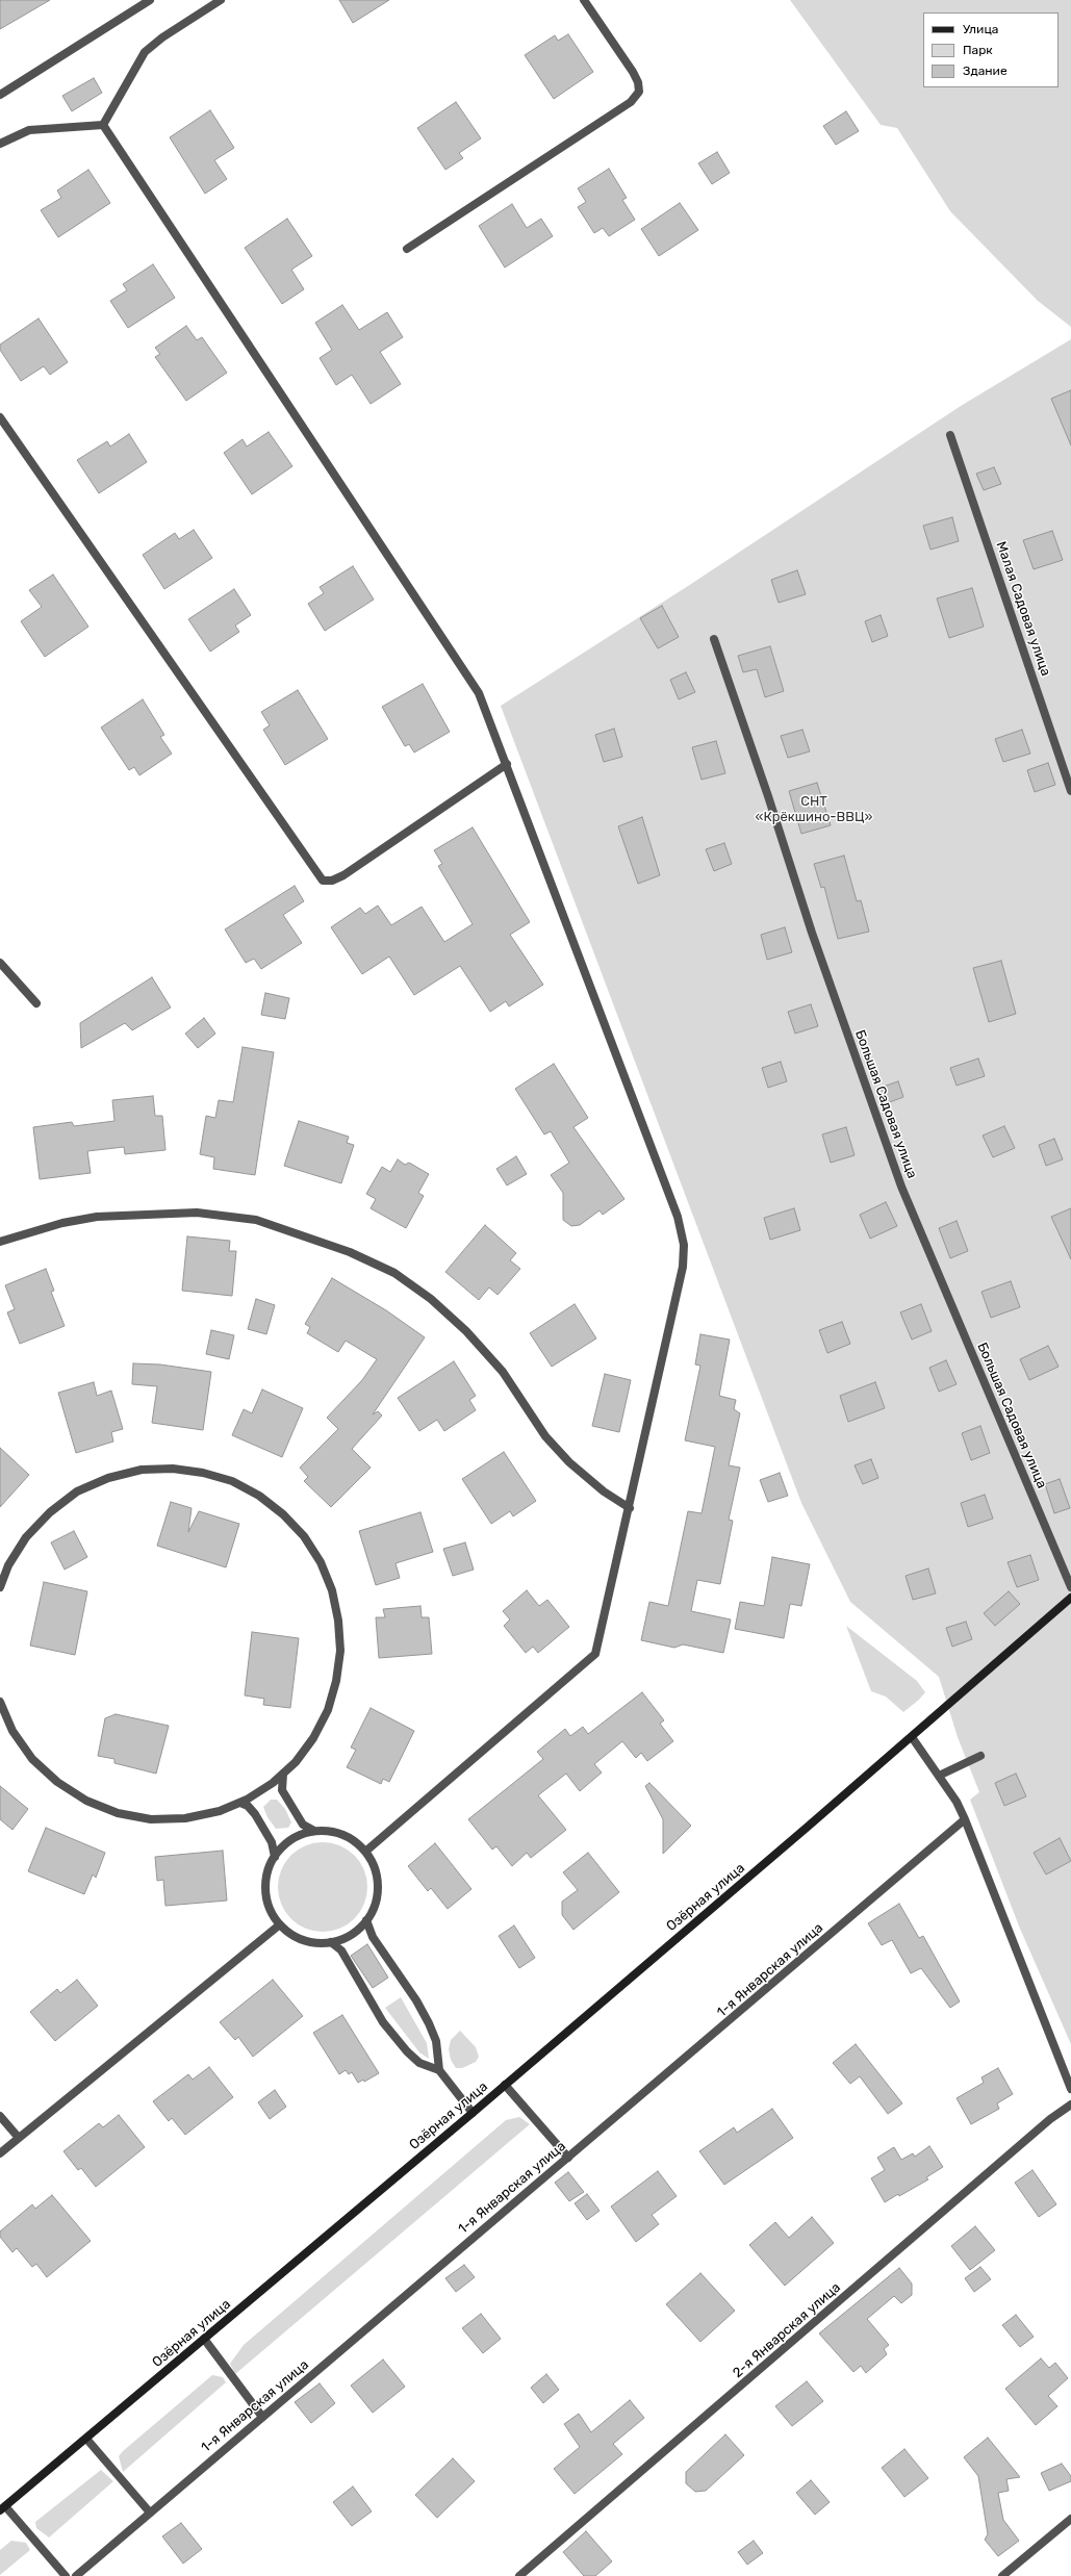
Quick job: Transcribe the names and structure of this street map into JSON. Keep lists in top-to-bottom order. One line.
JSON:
{"streets":{"main road":["Озёрная улица"],"street":["Малая Садовая улица","Большая Садовая улица","1-я Январская улица","2-я Январская улица"]},"parks":["СНТ «Крёкшино-ВВЦ»"],"legend":["Улица","Парк","Здание"]}
